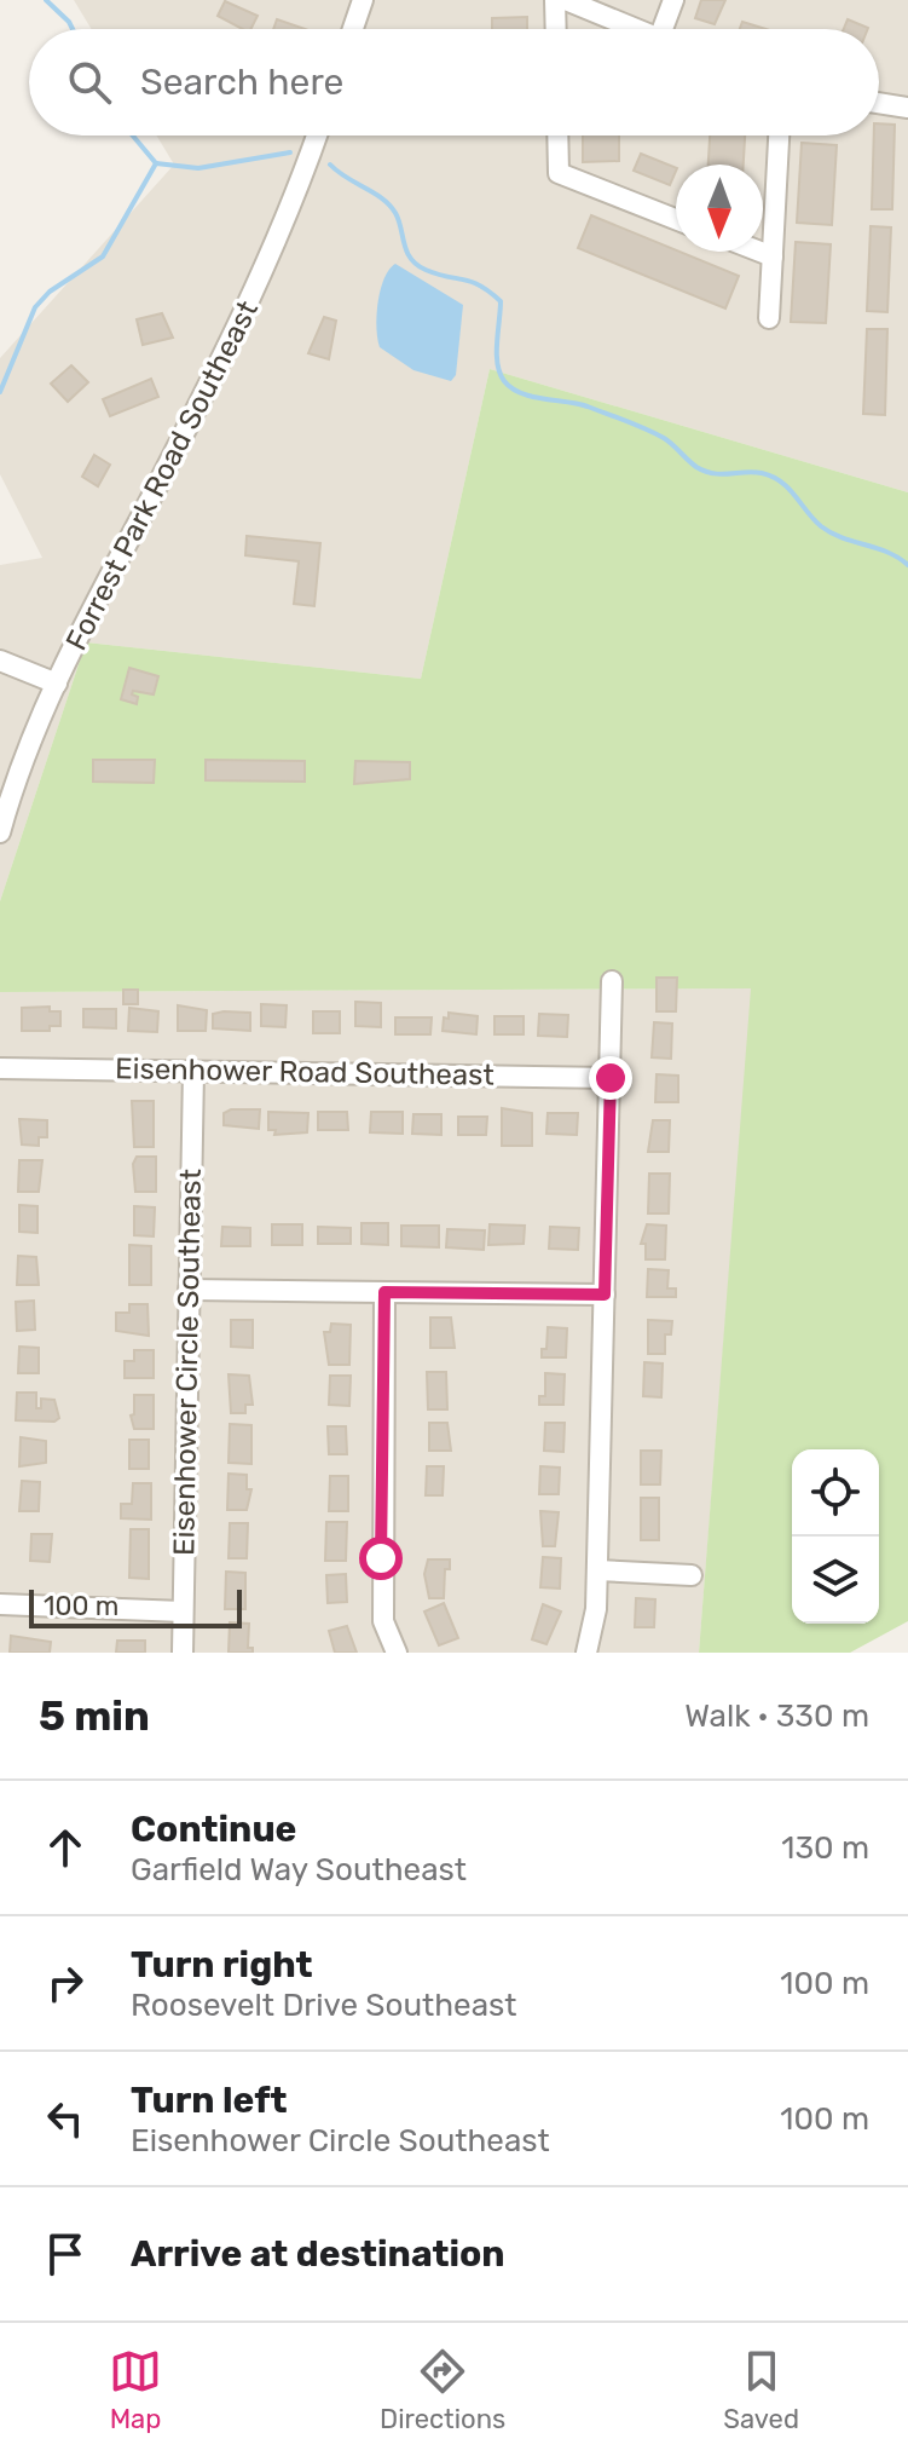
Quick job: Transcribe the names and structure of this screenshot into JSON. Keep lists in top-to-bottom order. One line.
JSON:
{"streets":{"street":["Forrest Park Road Southeast","Eisenhower Road Southeast","Eisenhower Circle Southeast"]},"crossings":[["Eisenhower Road Southeast","Eisenhower Circle Southeast"]],"scale_bar":"100 m","north":"bottom","page":{"search":"Search here","scale":"100 m","heading":["5 min","Walk · 330 m"],"list":[["Continue","Garfield Way Southeast","130 m"],["Turn right","Roosevelt Drive Southeast","100 m"],["Turn left","Eisenhower Circle Southeast","100 m"],"Arrive at destination"],"nav":["Map","Directions","Saved"]}}
